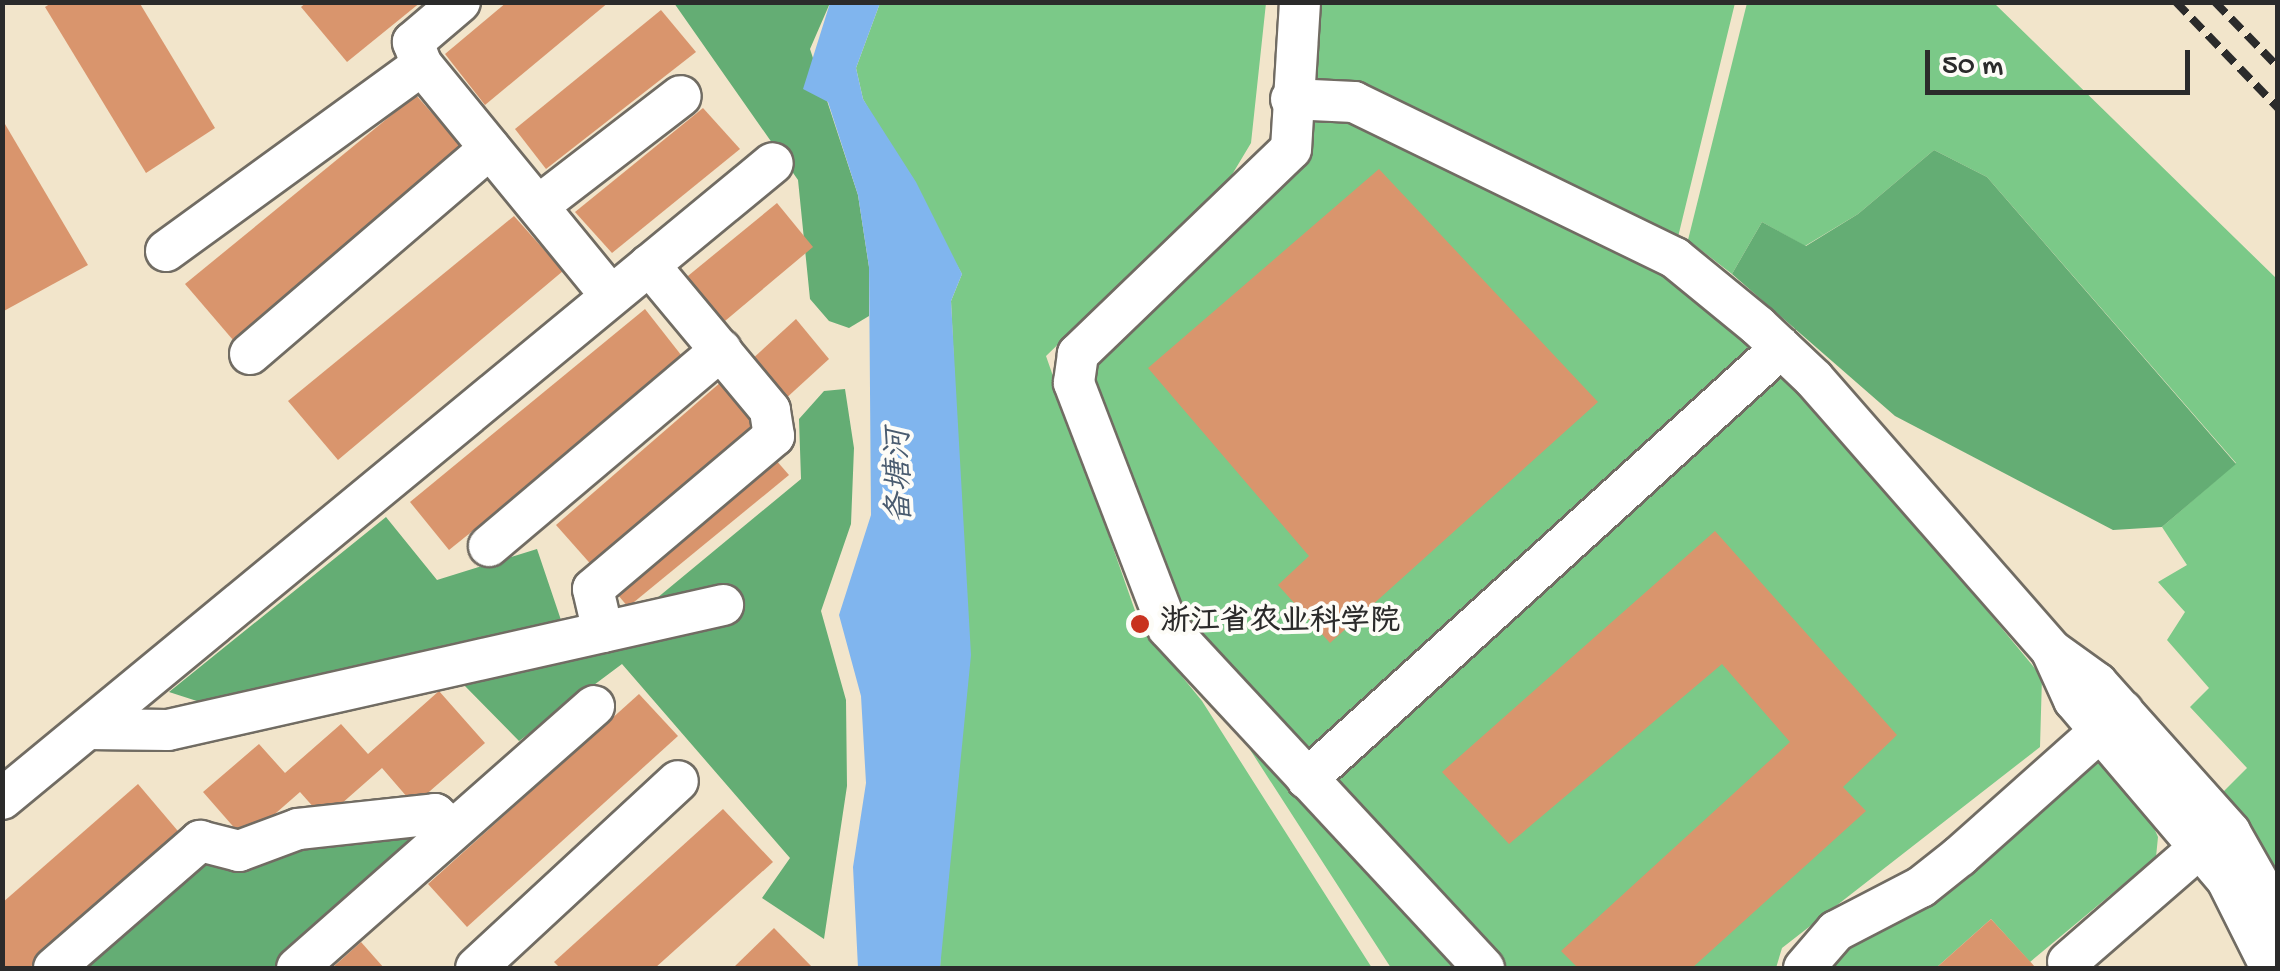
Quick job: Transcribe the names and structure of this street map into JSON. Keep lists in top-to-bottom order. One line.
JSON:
{"water":["备塘河"],"places":["浙江省农业科学院"],"scale_bar":"50 m"}
